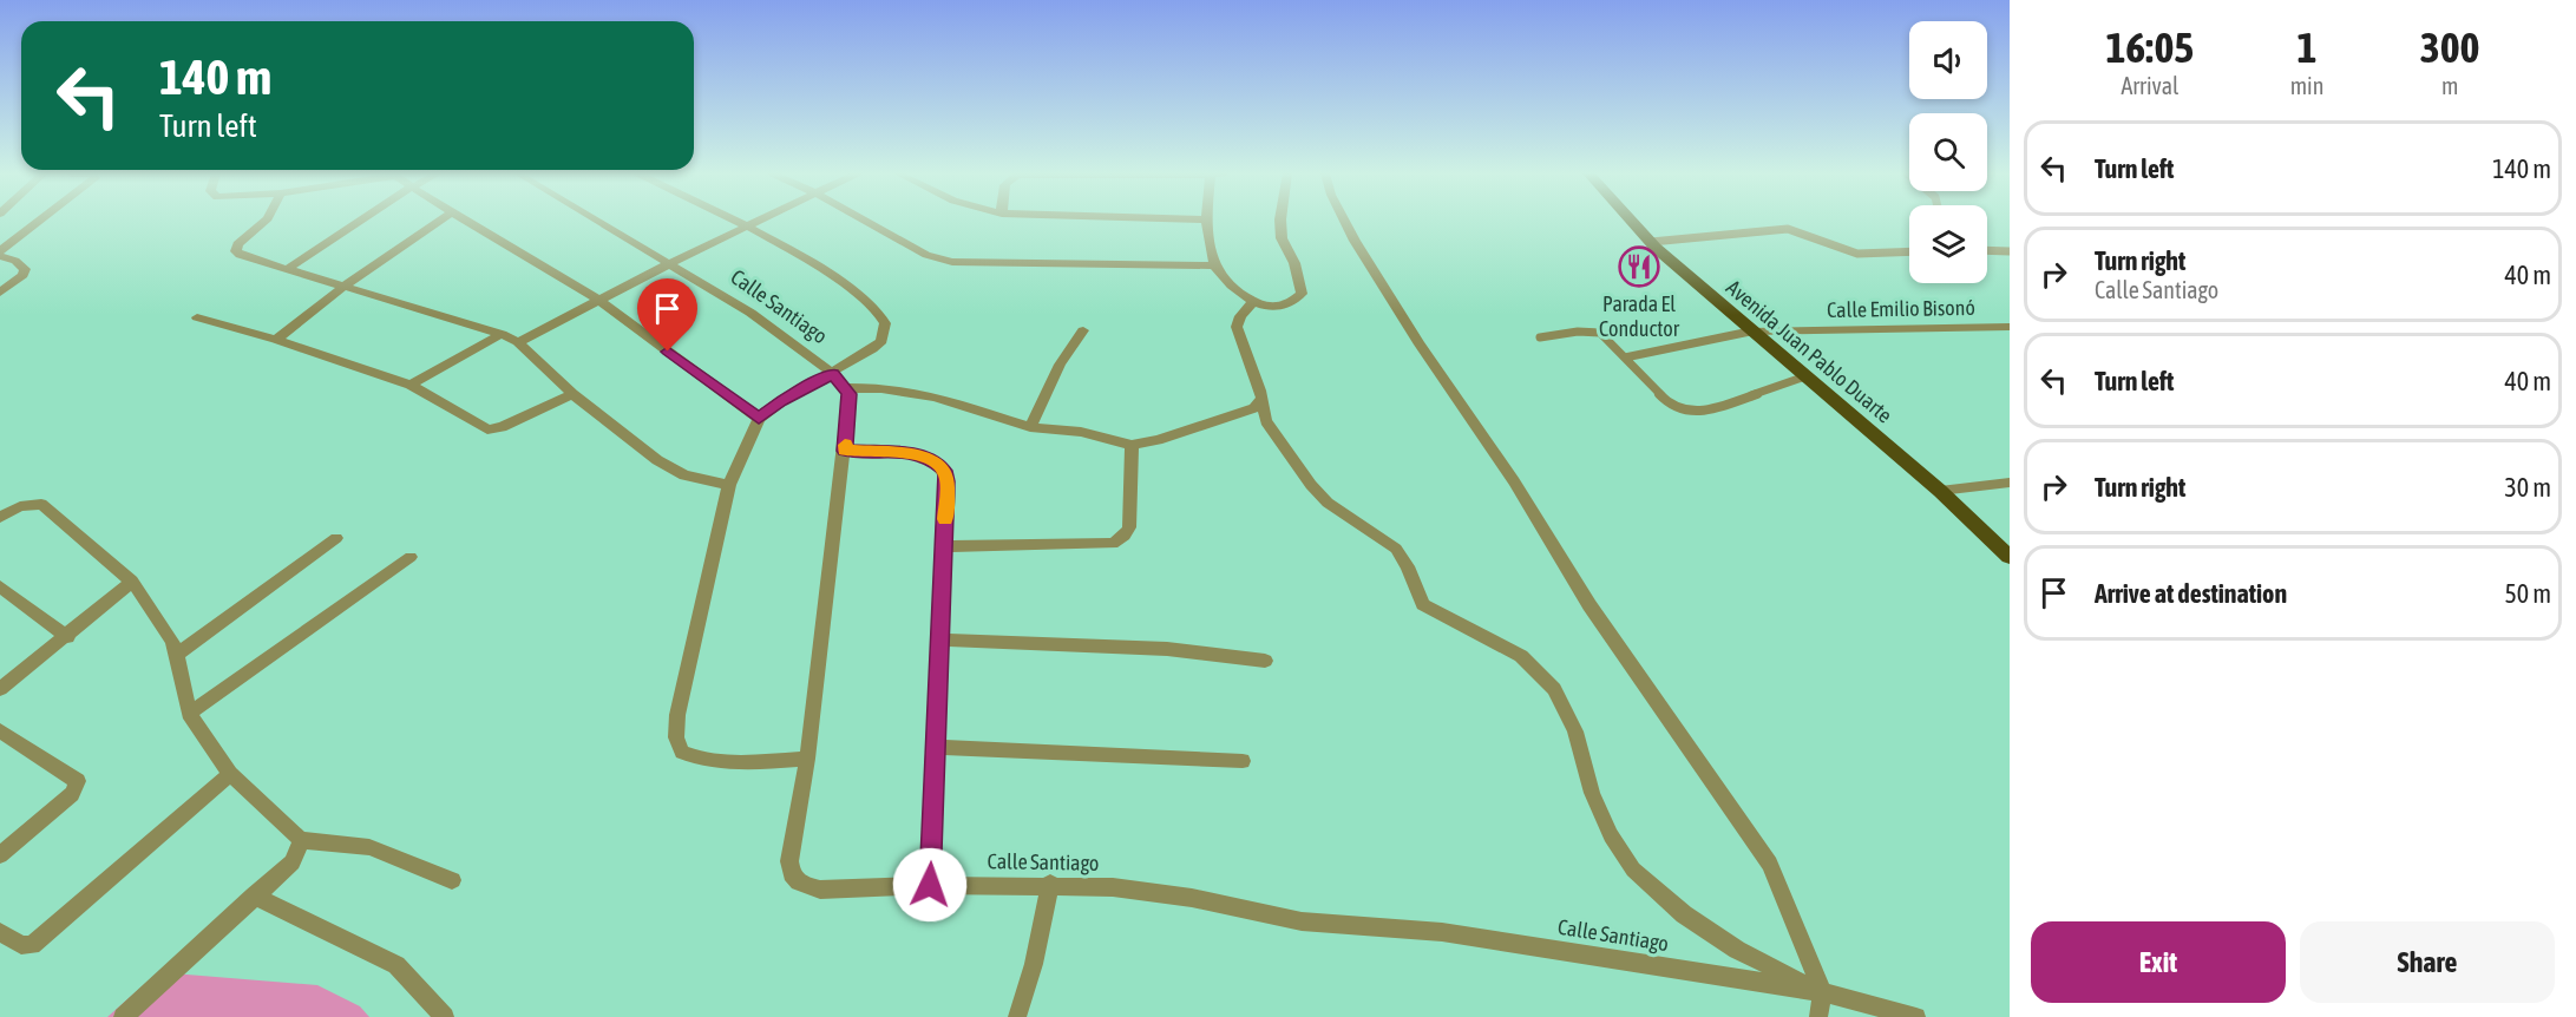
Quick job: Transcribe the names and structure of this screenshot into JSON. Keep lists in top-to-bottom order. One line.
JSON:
{"streets":{"main road":["Avenida Juan Pablo Duarte"],"street":["Calle Santiago","Calle Emilio Bisonó"]},"crossings":[["Calle Emilio Bisonó","Avenida Juan Pablo Duarte"]],"places":{"restaurant":["Parada El Conductor"]},"page":{"eta":["16:05","Arrival","1","min","300","m"],"turn":["140 m","Turn left"],"list":[{"name":"Turn left","value":"140 m"},{"name":"Turn right","note":"Calle Santiago","value":"40 m"},{"name":"Turn left","value":"40 m"},{"name":"Turn right","value":"30 m"},{"name":"Arrive at destination","value":"50 m"}],"buttons":["Exit","Share"]}}
